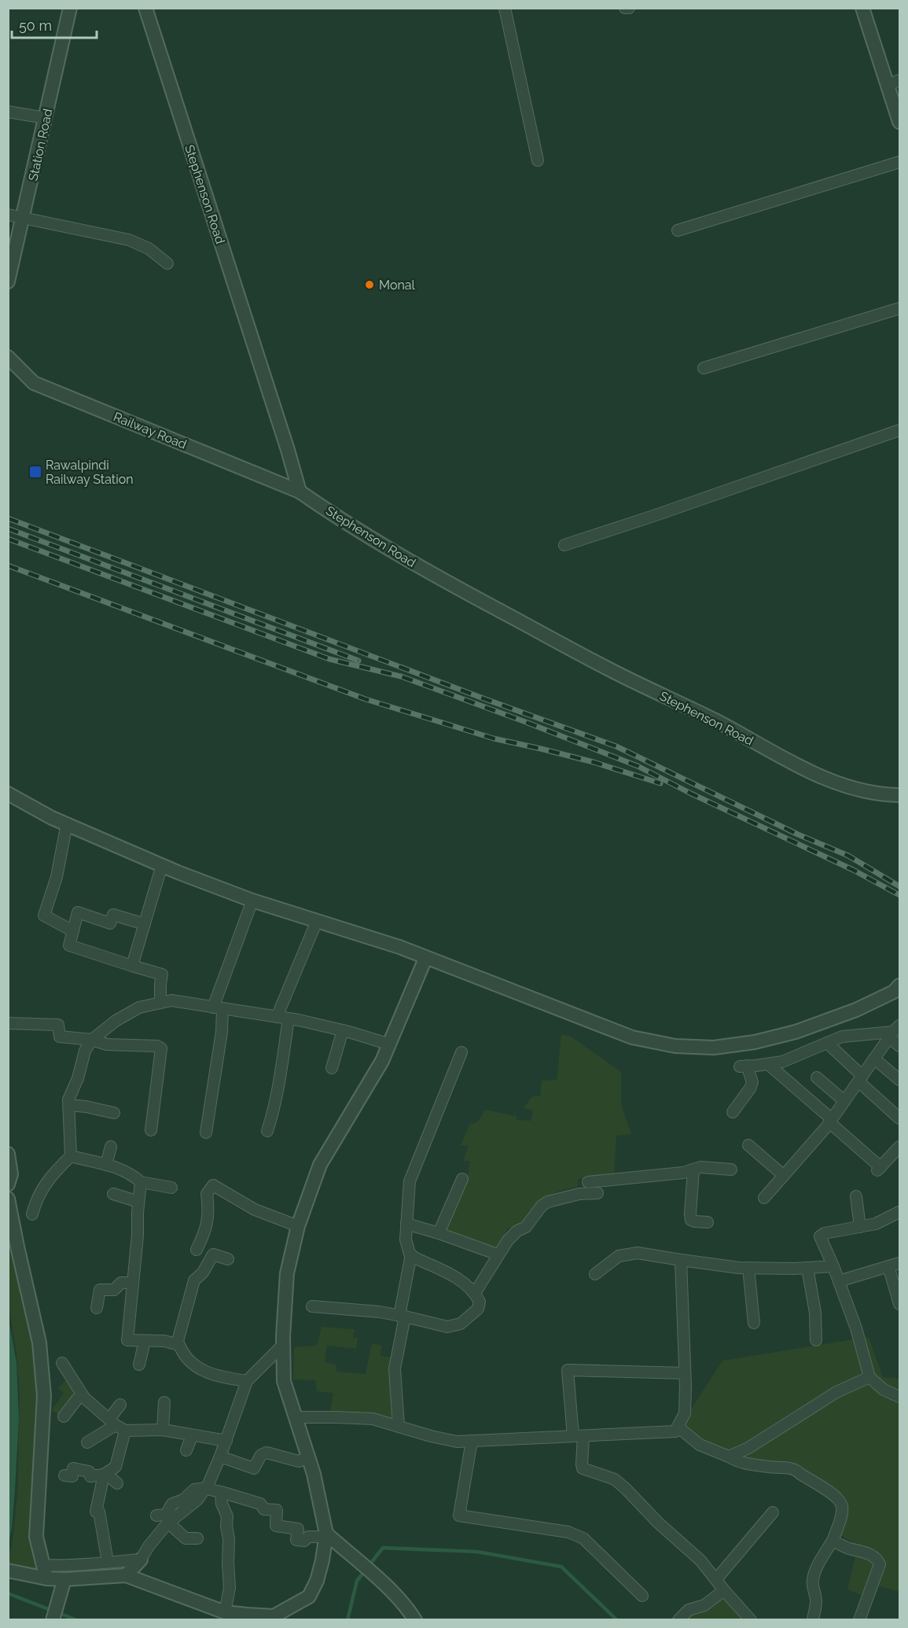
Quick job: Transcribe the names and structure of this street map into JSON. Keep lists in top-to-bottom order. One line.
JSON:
{"streets":{"street":["Station Road","Stephenson Road","Railway Road"]},"crossings":[["Stephenson Road","Railway Road"]],"places":{"other":["Monal"],"transit":["Rawalpindi Railway Station"]},"scale_bar":"50 m"}
